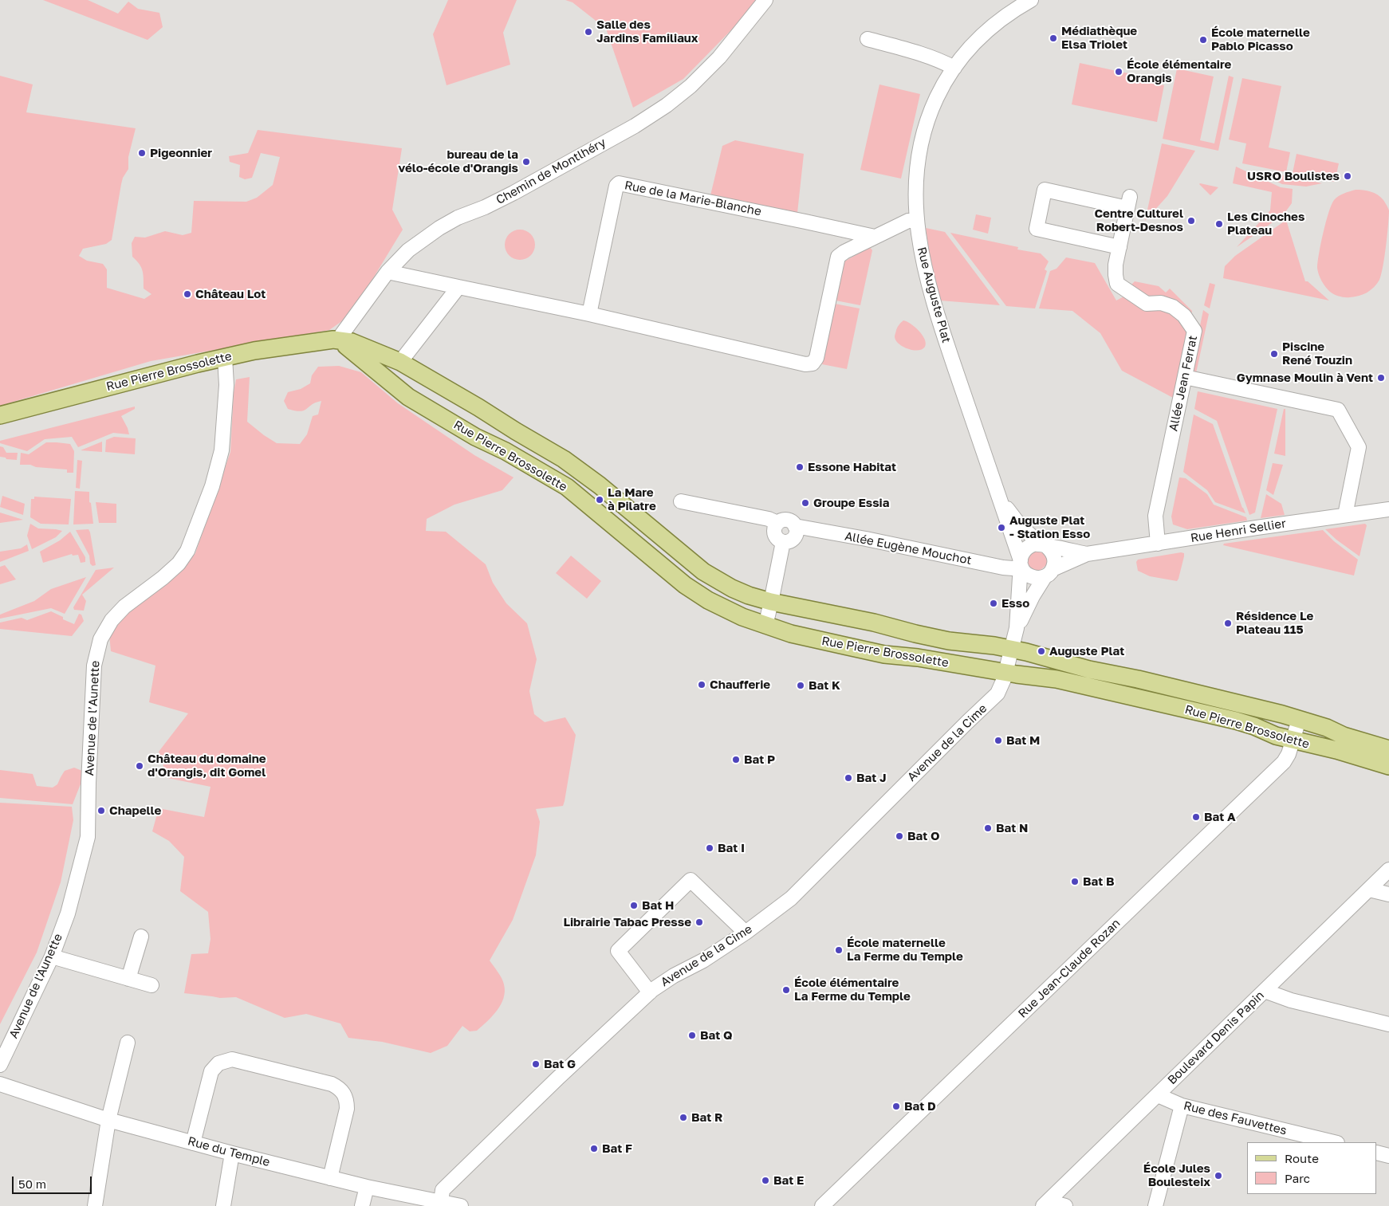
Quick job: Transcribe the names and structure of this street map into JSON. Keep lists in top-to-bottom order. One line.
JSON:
{"streets":{"main road":["Rue Pierre Brossolette"],"street":["Chemin de Montlhéry","Rue de la Marie-Blanche","Rue Auguste Plat","Allée Jean Ferrat","Rue Henri Sellier","Allée Eugène Mouchot","Avenue de l’Aunette","Avenue de la Cime","Rue Jean-Claude Rozan","Avenue de l'Aunette","Boulevard Denis Papin","Rue des Fauvettes","Rue du Temple"]},"crossings":[["Chemin de Montlhéry","Rue Pierre Brossolette"],["Rue Auguste Plat","Allée Eugène Mouchot"],["Rue Pierre Brossolette","Avenue de l’Aunette"],["Rue Pierre Brossolette","Avenue de la Cime"],["Rue Pierre Brossolette","Rue Jean-Claude Rozan"],["Allée Jean Ferrat","Rue Henri Sellier"],["Avenue de l’Aunette","Avenue de l'Aunette"],["Avenue de la Cime","Rue du Temple"],["Boulevard Denis Papin","Rue des Fauvettes"]],"places":["Salle des Jardins Familiaux","Médiathèque Elsa Triolet","École maternelle Pablo Picasso","École élémentaire Orangis","Pigeonnier","bureau de la vélo-école d'Orangis","USRO Boulistes","Centre Culturel Robert-Desnos","Les Cinoches Plateau","Château Lot","Piscine René Touzin","Gymnase Moulin à Vent","Essone Habitat","La Mare à Pilatre","Groupe Essia","Auguste Plat - Station Esso","Esso","Résidence Le Plateau 115","Auguste Plat","Chaufferie","Bat K","Bat M","Bat P","Château du domaine d'Orangis, dit Gomel","Bat J","Chapelle","Bat A","Bat N","Bat O","Bat I","Bat B","Bat H","Librairie Tabac Presse","École maternelle La Ferme du Temple","École élémentaire La Ferme du Temple","Bat Q","Bat G","Bat D","Bat R","Bat F","École Jules Boulesteix","Bat E"],"legend":["Route","Parc"],"scale_bar":"50 m"}
